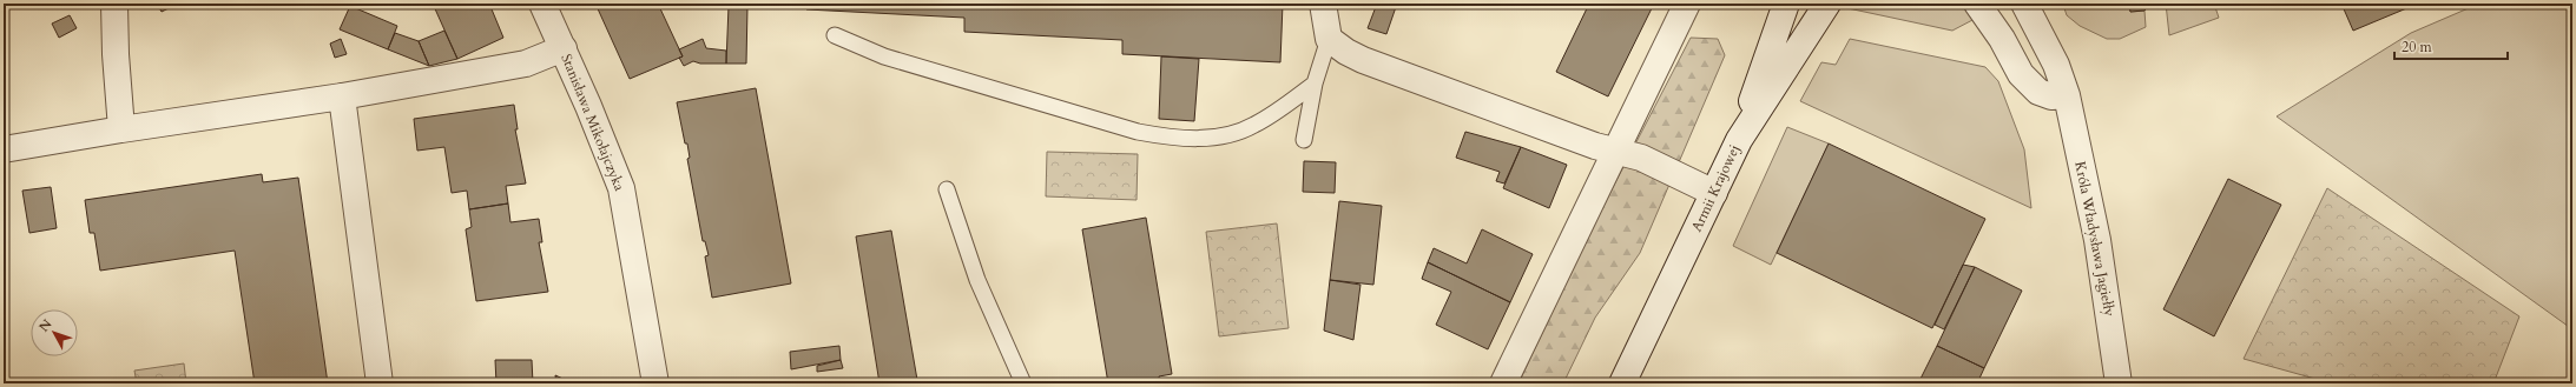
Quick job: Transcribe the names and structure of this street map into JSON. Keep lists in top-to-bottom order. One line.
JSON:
{"streets":{"street":["Stanisława Mikołajczyka","Armii Krajowej","Króla Władysława Jagiełły"]},"scale_bar":"20 m","north":"top left"}
